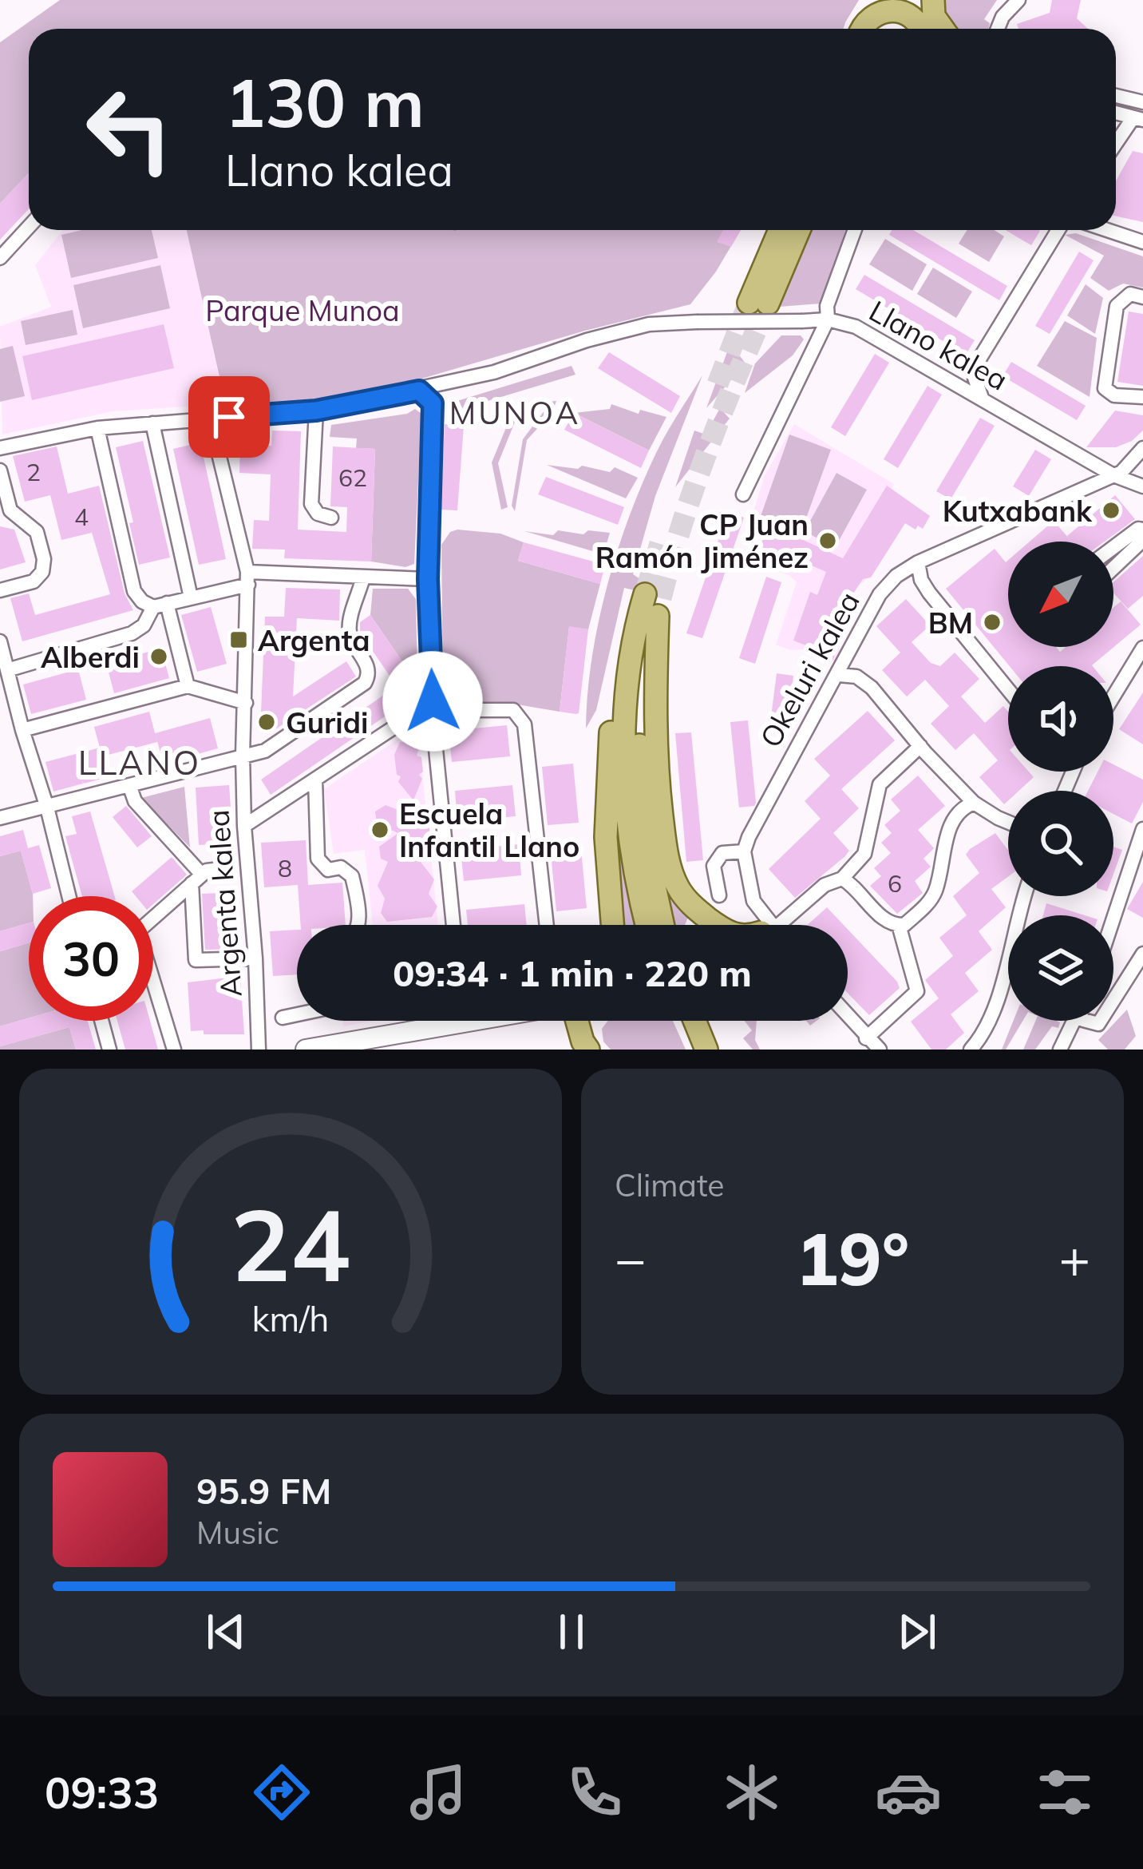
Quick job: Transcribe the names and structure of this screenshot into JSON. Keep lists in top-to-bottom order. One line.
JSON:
{"streets":{"street":["Llano kalea","Okeluri kalea","Argenta kalea"]},"crossings":[["Llano kalea","Okeluri kalea"]],"districts":["MUNOA","LLANO"],"parks":["Parque Munoa"],"places":{"other":["Kutxabank","CP Juan Ramón Jiménez","BM","Alberdi","Guridi","Escuela Infantil Llano"],"transit":["Argenta"]},"house_numbers":["2","62","4","8","6"],"north":"bottom left","page":{"turn":["130 m","Llano kalea"],"limit":"30","trip":"09:34 · 1 min · 220 m","tile":"Climate","heat":["−","19°","+"],"song":["95.9 FM","Music"],"tabs":"09:33","gauge":["24","km/h"]}}
